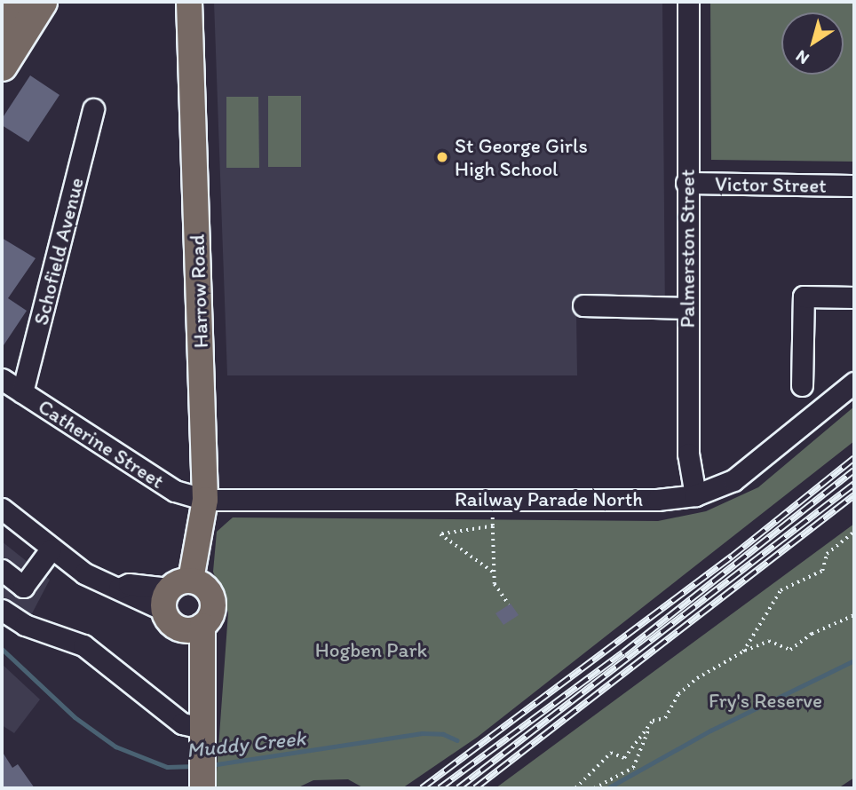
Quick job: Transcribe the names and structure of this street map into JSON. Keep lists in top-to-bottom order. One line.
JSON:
{"streets":{"main road":["Harrow Road"],"street":["Victor Street","Palmerston Street","Schofield Avenue","Catherine Street","Railway Parade North"]},"crossings":[["Victor Street","Palmerston Street"],["Palmerston Street","Railway Parade North"],["Schofield Avenue","Catherine Street"],["Harrow Road","Catherine Street"],["Harrow Road","Railway Parade North"],["Catherine Street","Railway Parade North"]],"water":["Muddy Creek"],"parks":["Hogben Park","Fry's Reserve"],"places":["St George Girls High School"],"north":"bottom left"}
